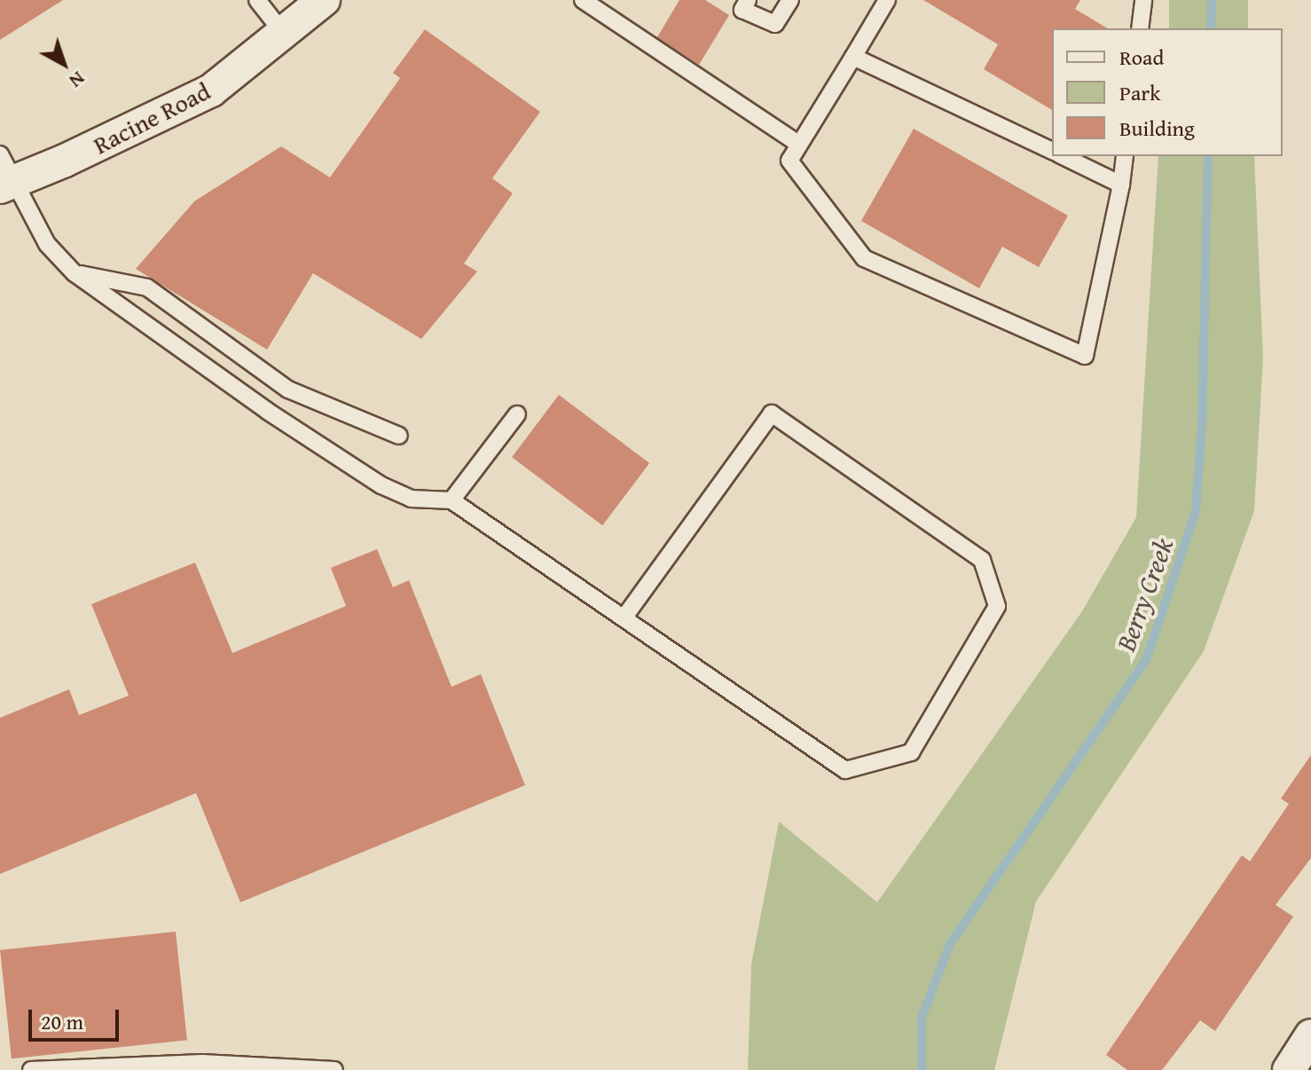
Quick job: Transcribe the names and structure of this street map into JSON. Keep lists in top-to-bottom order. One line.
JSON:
{"streets":{"street":["Racine Road"]},"water":["Berry Creek"],"legend":["Road","Park","Building"],"scale_bar":"20 m","north":"bottom right"}
